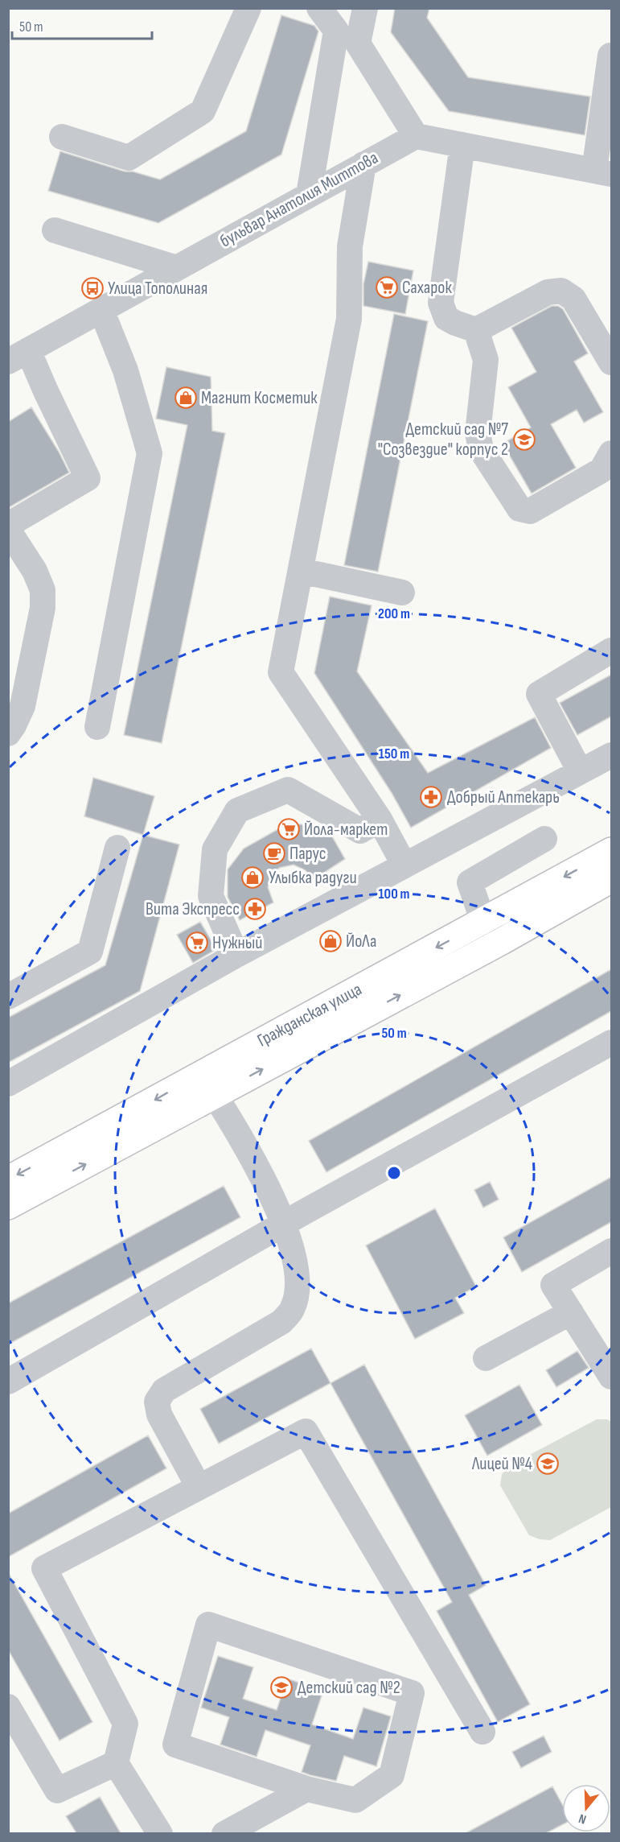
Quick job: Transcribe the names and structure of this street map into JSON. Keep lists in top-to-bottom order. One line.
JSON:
{"streets":{"main road":["Гражданская улица"],"street":["бульвар Анатолия Миттова"]},"places":{"supermarket":["Сахарок","Йола-маркет","Нужный"],"bus stop":["Улица Тополиная"],"shop":["Магнит Косметик","Улыбка радуги","ЙоЛа"],"school or university":["Детский сад №7 \"Созвездие\" корпус 2","Лицей №4","Детский сад №2"],"pharmacy":["Добрый Аптекарь","Вита Экспресс"],"cafe":["Парус"]},"scale_bar":"50 m","north":"bottom","rings":["200 m","150 m","100 m","50 m"]}
